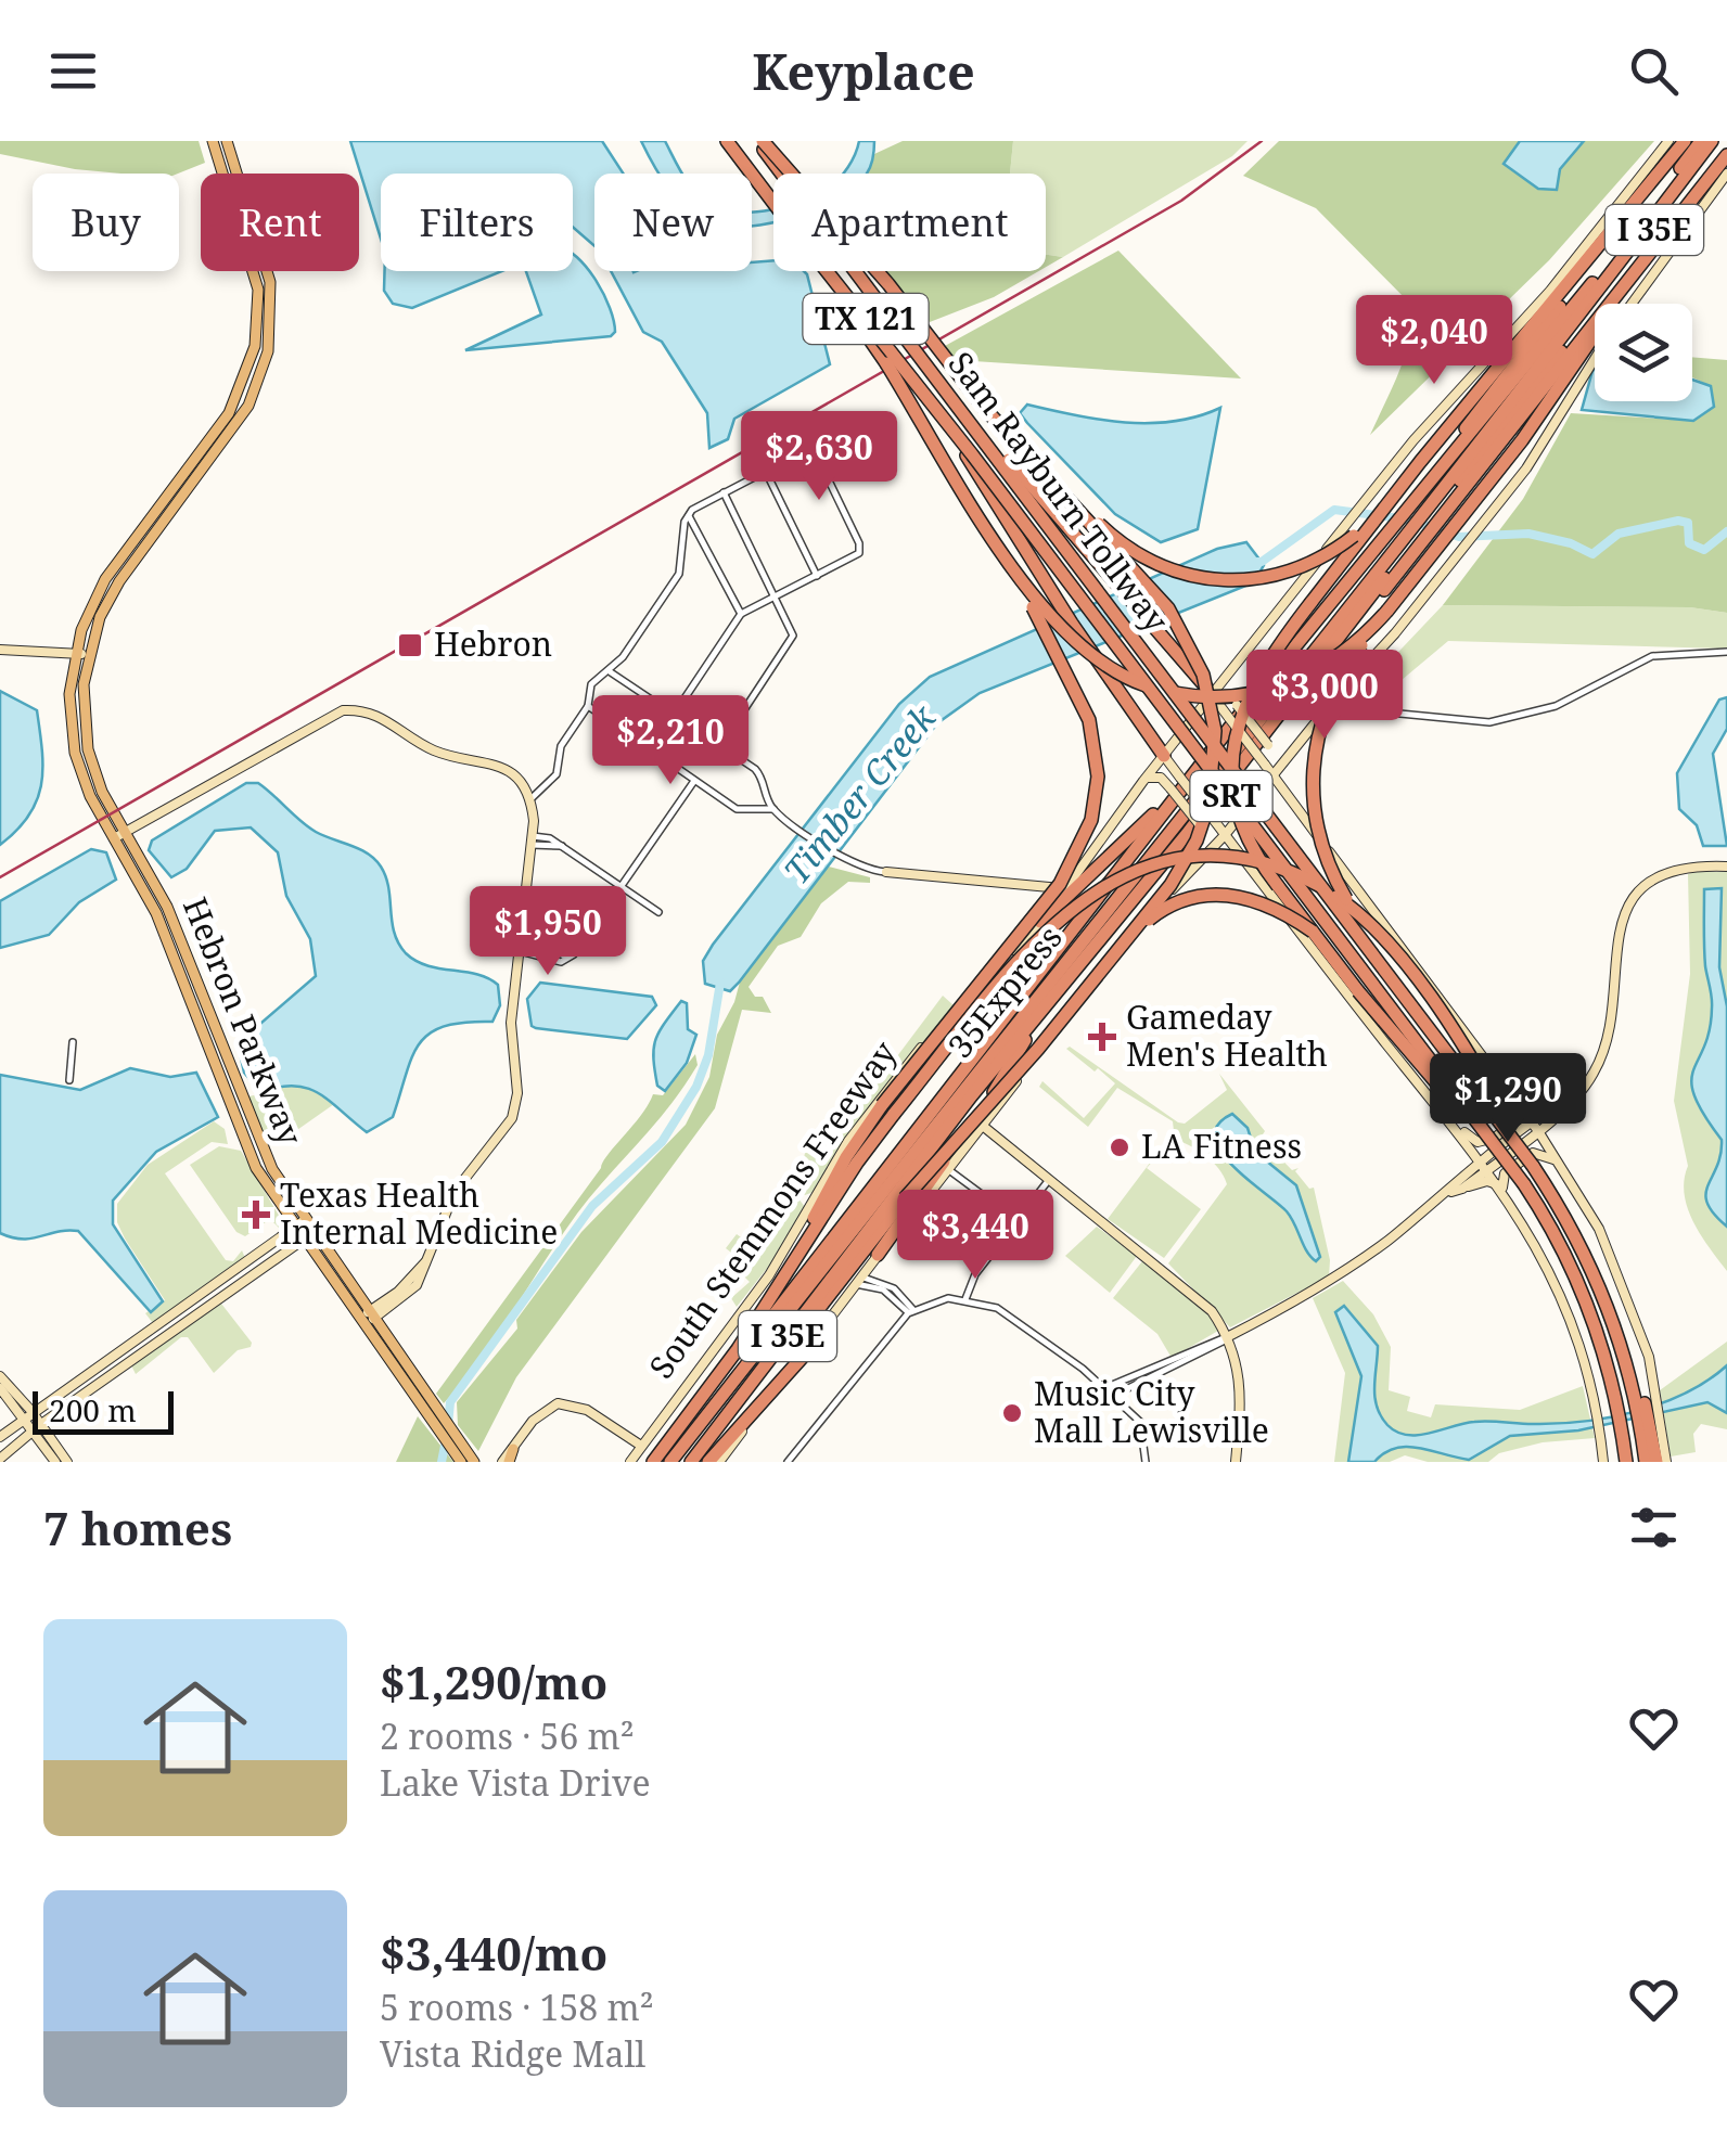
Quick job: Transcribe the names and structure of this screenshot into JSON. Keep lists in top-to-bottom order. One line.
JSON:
{"streets":{"highway":["I 35E","TX 121","Sam Rayburn Tollway","SRT","35Express","South Stemmons Freeway"],"main road":["Hebron Parkway"]},"crossings":[["I 35E","35Express"],["TX 121","Sam Rayburn Tollway"]],"water":["Timber Creek"],"places":{"transit":["Hebron"],"health":["Gameday Men's Health","Texas Health Internal Medicine"],"other":["LA Fitness","Music City Mall Lewisville"]},"scale_bar":"200 m","page":{"header":"Keyplace","chip":["Buy","Rent","Filters","New","Apartment"],"price":["$2,040","$2,630","$3,000","$2,210","$1,950","$1,290","$3,440"],"scale":"200 m","heading":"7 homes","list":[{"name":"$1,290/mo","note":"2 rooms · 56 m² · Lake Vista Drive"},{"name":"$3,440/mo","note":"5 rooms · 158 m² · Vista Ridge Mall"}]}}
